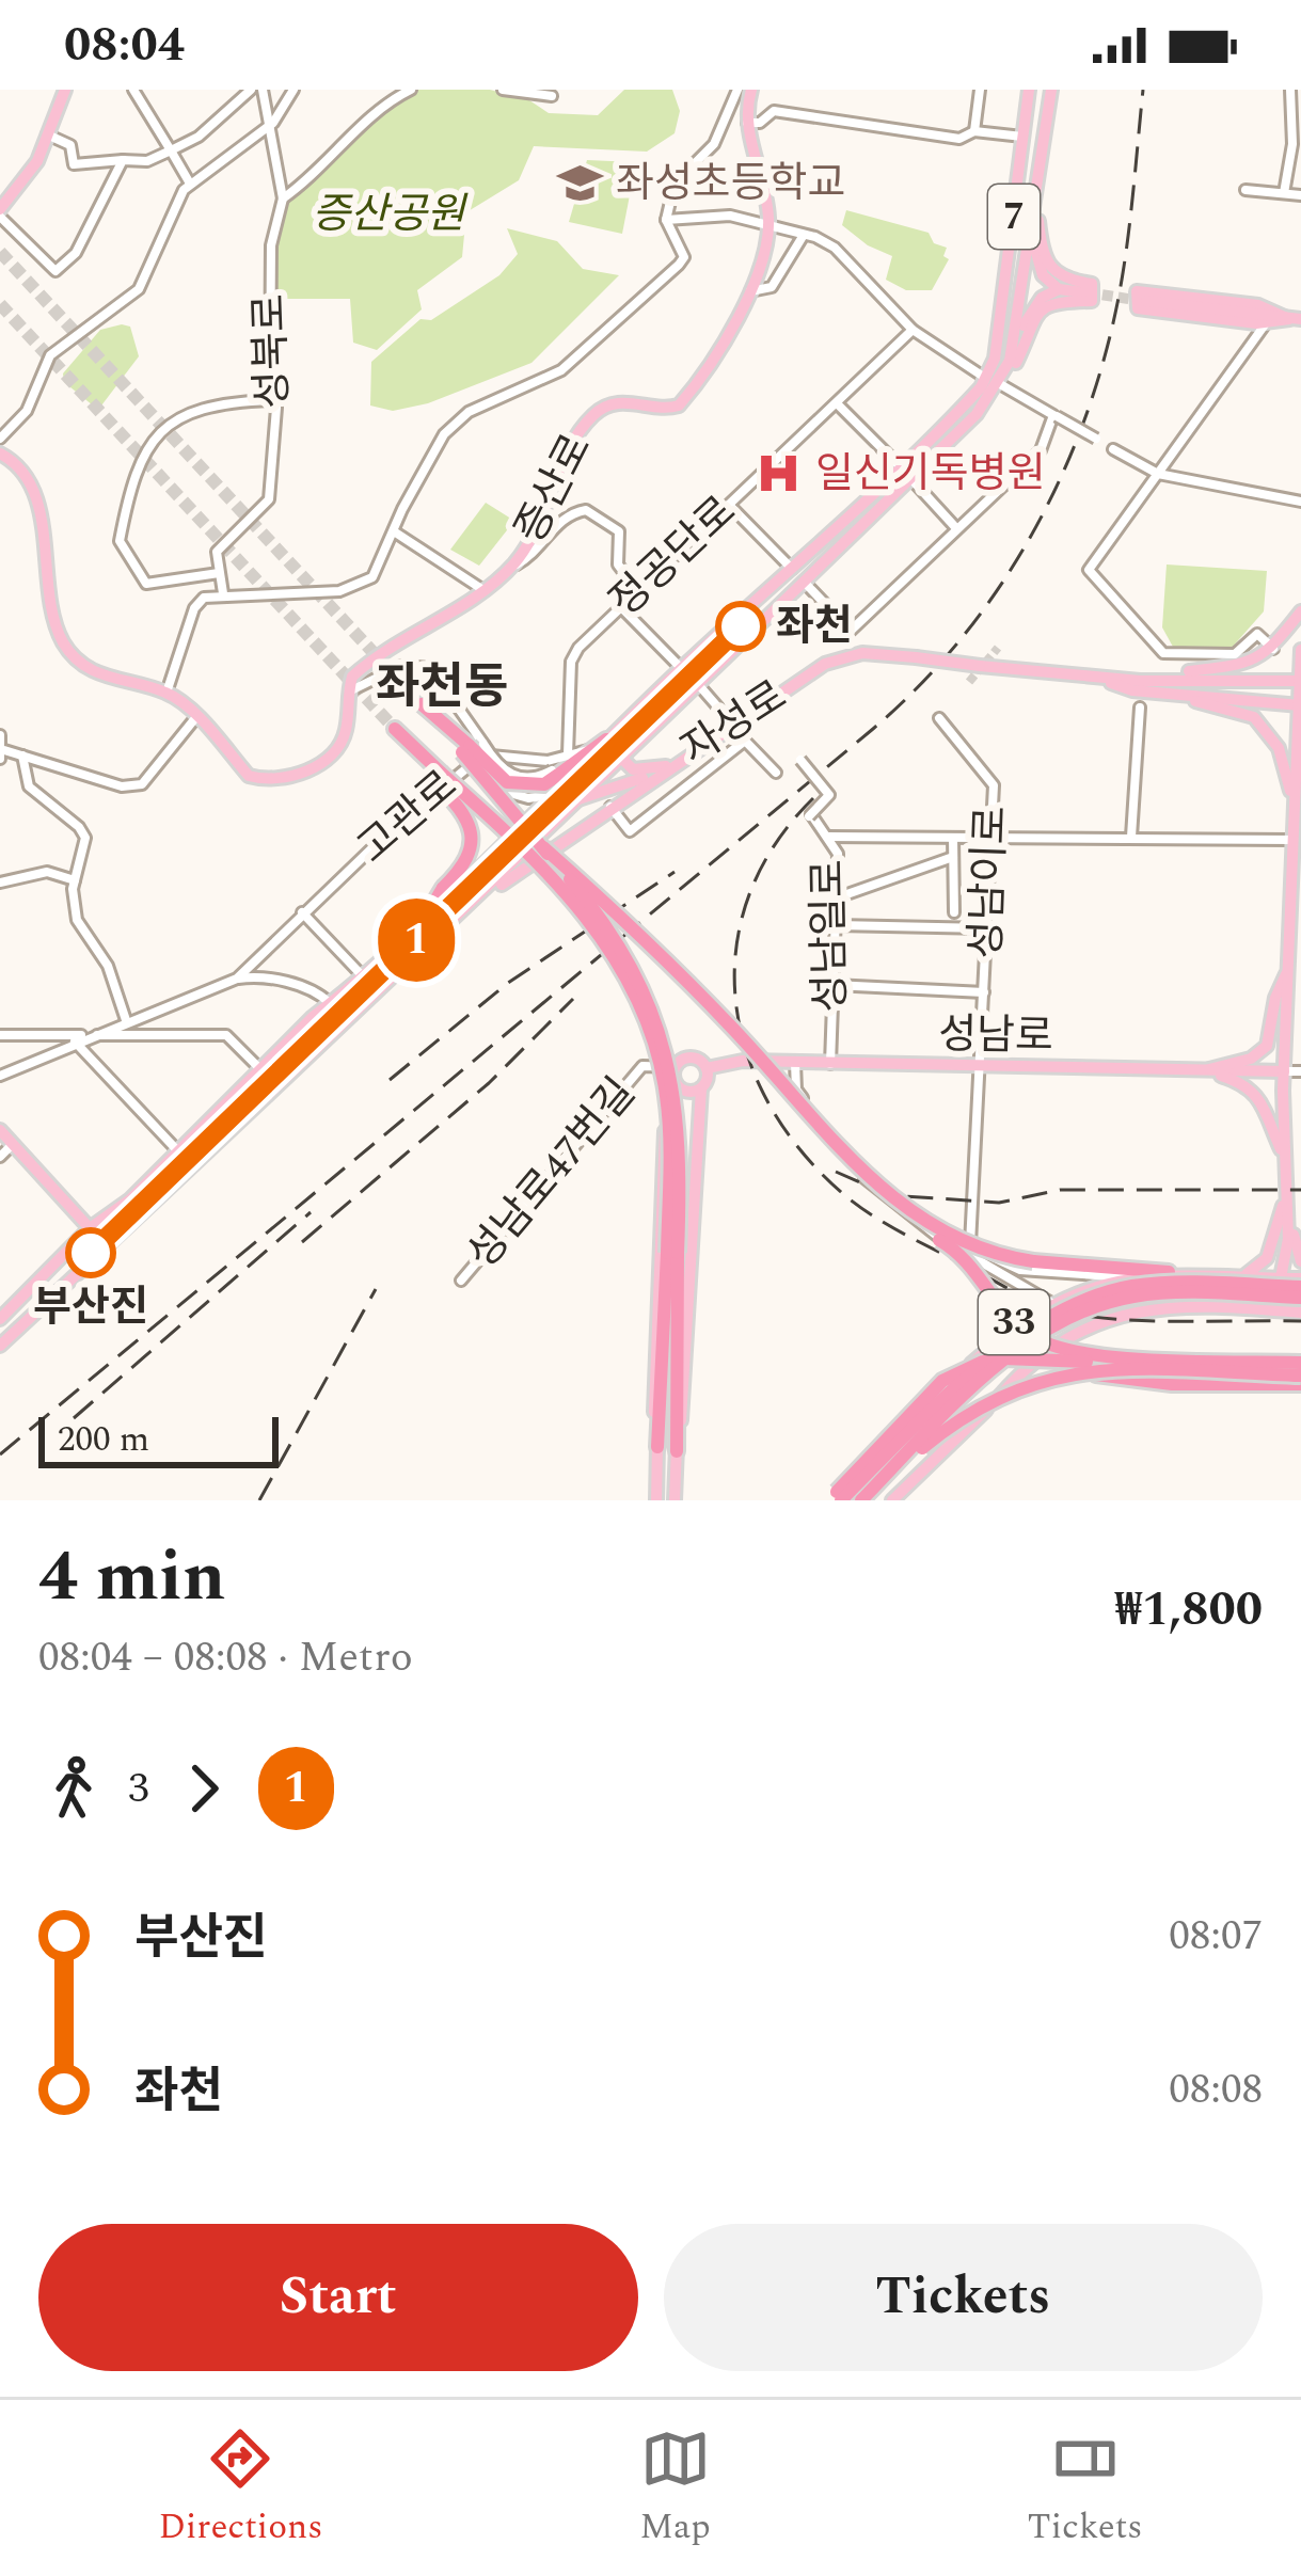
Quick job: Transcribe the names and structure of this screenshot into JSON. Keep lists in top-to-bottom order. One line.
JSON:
{"streets":{"highway":["33"],"main road":["7","증산로","자성로","성남로"],"street":["성북로","정공단로","고관로","성남이로","성남일로","성남로47번길"]},"crossings":[["정공단로","고관로"],["성남이로","성남로"],["성남일로","성남로"],["성남로","성남로47번길"]],"districts":["좌천동"],"parks":["증산공원"],"places":{"school or university":["좌성초등학교"],"hospital":["일신기독병원"],"other":["좌천","부산진"]},"lines":["metro line 1"],"scale_bar":"200 m","page":{"status":"08:04","on_map":"1","scale":"200 m","heading":["4 min","08:04 – 08:08 · Metro","₩1,800"],"legs":["3","1"],"list":[{"name":"부산진","value":"08:07"},{"name":"좌천","value":"08:08"}],"buttons":["Start","Tickets"],"tabs":["Directions","Map","Tickets"]}}
